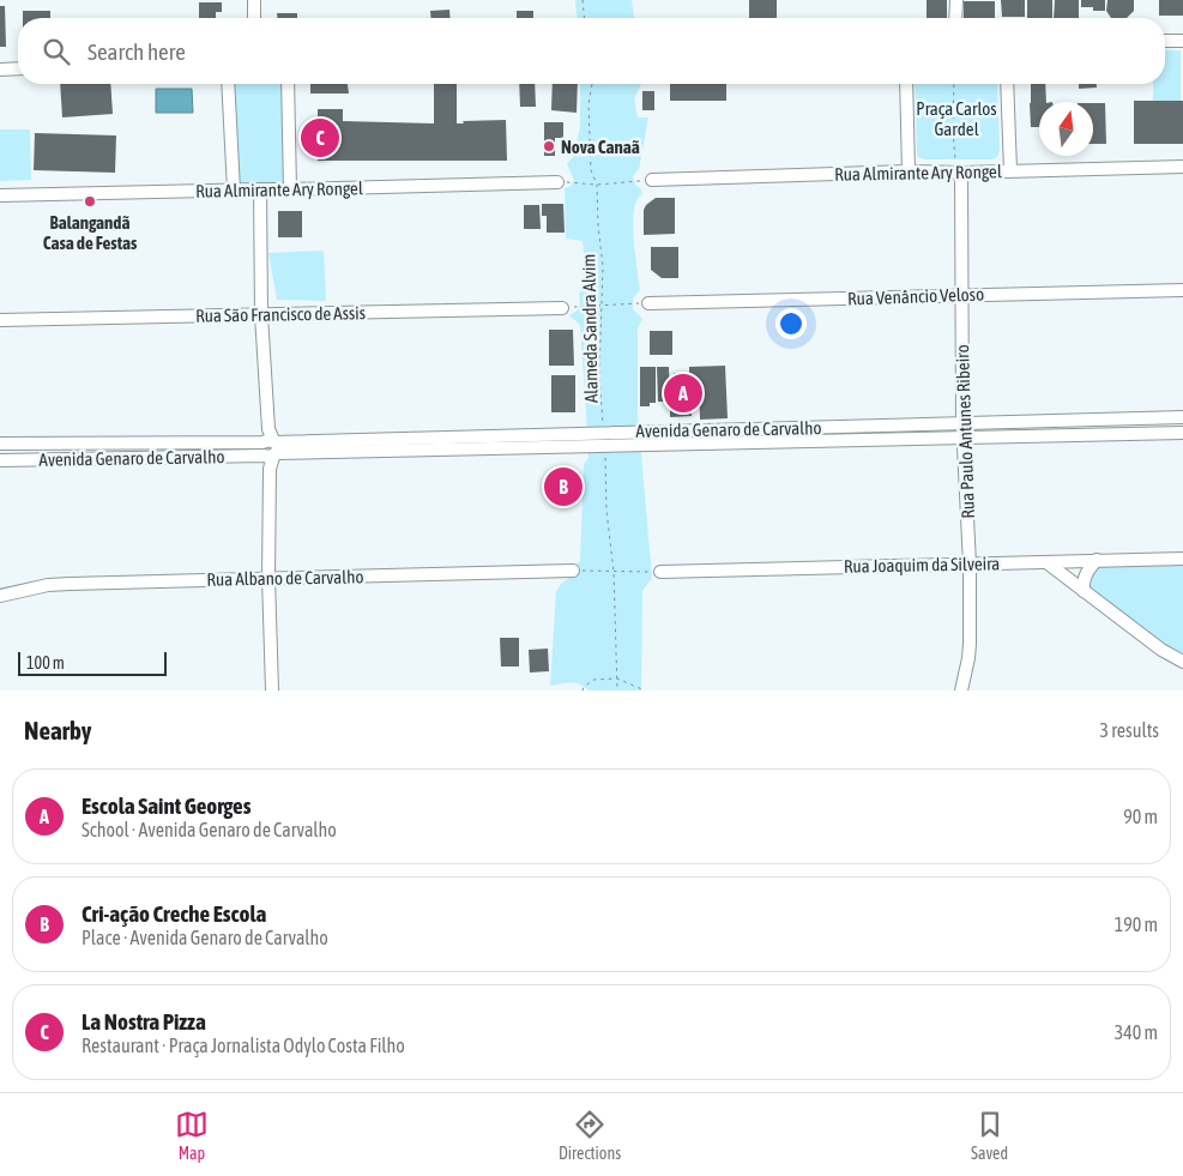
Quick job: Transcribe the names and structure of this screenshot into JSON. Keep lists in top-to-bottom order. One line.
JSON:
{"streets":{"street":["Rua Almirante Ary Rongel","Rua Venâncio Veloso","Rua São Francisco de Assis","Avenida Genaro de Carvalho","Rua Paulo Antunes Ribeiro","Rua Joaquim da Silveira","Rua Albano de Carvalho"],"path":["Alameda Sandra Alvim"]},"crossings":[["Rua Almirante Ary Rongel","Rua Paulo Antunes Ribeiro"],["Rua Venâncio Veloso","Rua Paulo Antunes Ribeiro"],["Alameda Sandra Alvim","Avenida Genaro de Carvalho"],["Avenida Genaro de Carvalho","Rua Paulo Antunes Ribeiro"],["Rua Paulo Antunes Ribeiro","Rua Joaquim da Silveira"]],"parks":["Praça Carlos Gardel"],"places":["Nova Canaã","Balangandã Casa de Festas"],"scale_bar":"100 m","north":"top","page":{"search":"Search here","pins":["C","A","B"],"scale":"100 m","heading":["Nearby","3 results"],"list":[{"mark":"A","name":"Escola Saint Georges","note":"School · Avenida Genaro de Carvalho","value":"90 m"},{"mark":"B","name":"Cri-ação Creche Escola","note":"Place · Avenida Genaro de Carvalho","value":"190 m"},{"mark":"C","name":"La Nostra Pizza","note":"Restaurant · Praça Jornalista Odylo Costa Filho","value":"340 m"}],"nav":["Map","Directions","Saved"]}}
